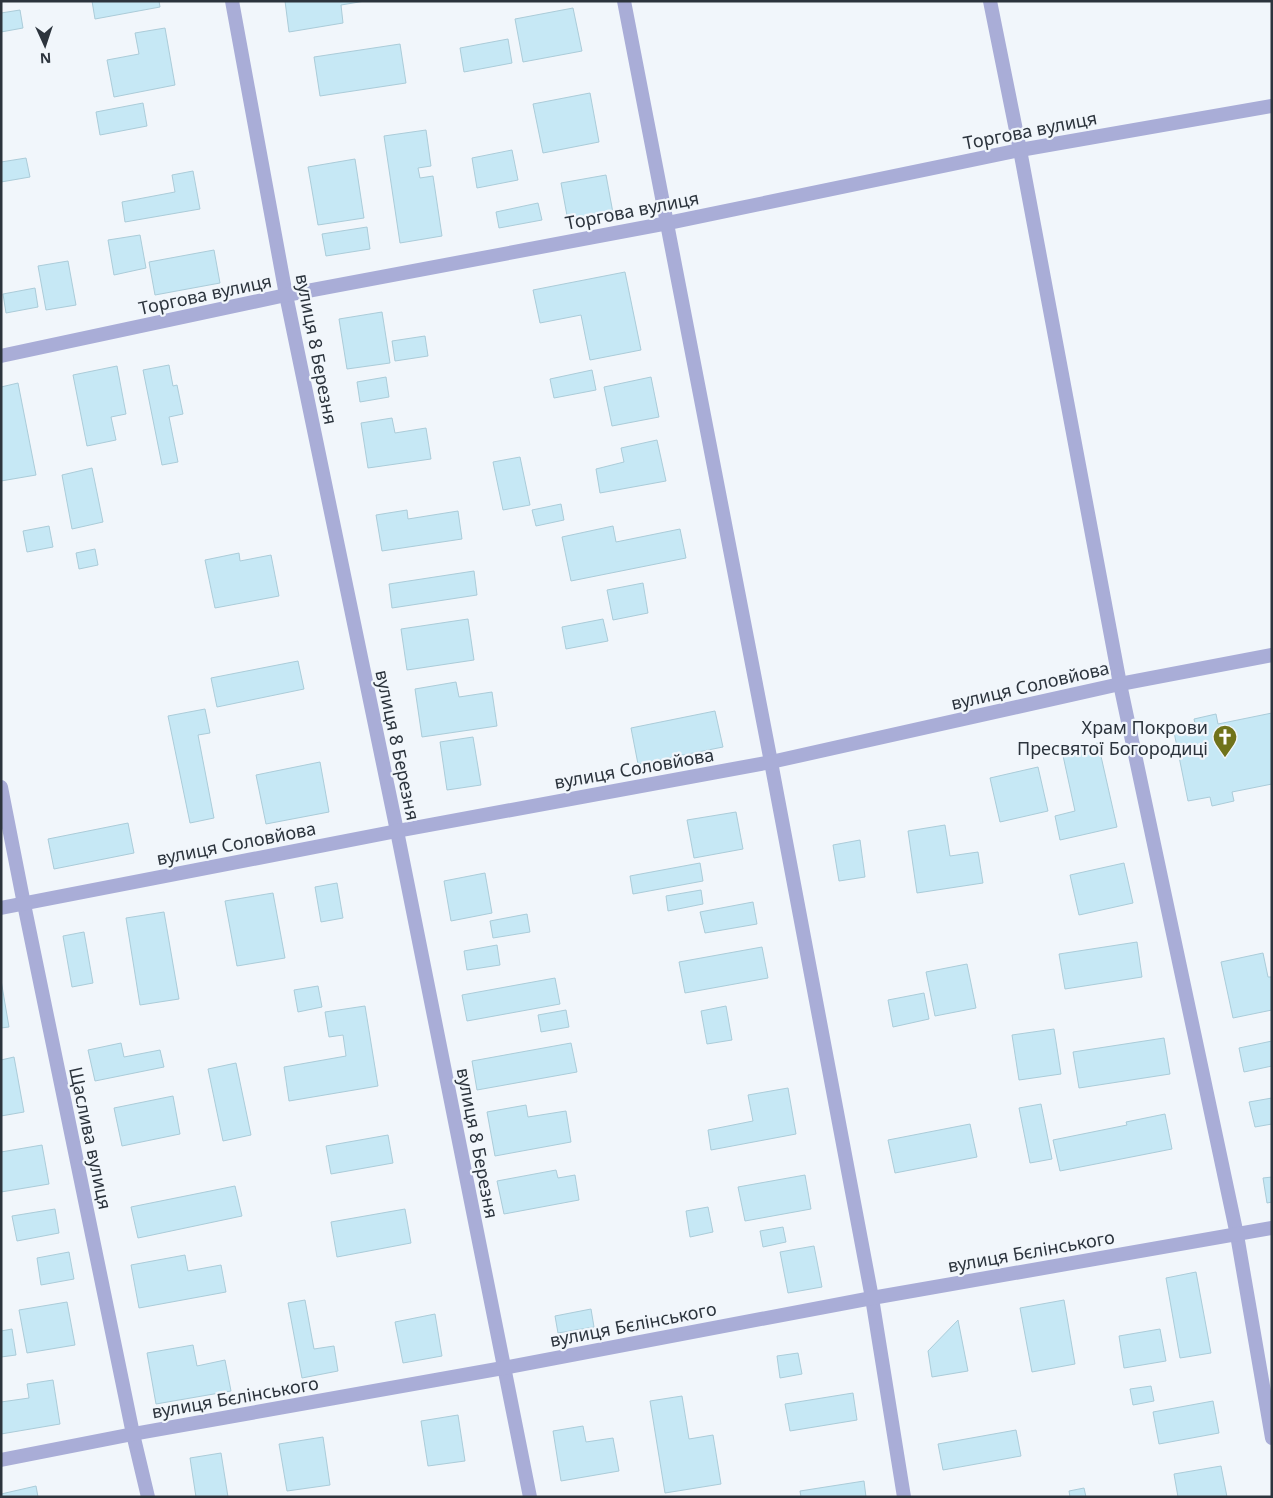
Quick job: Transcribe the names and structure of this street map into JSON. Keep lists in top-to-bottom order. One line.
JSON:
{"streets":{"street":["Торгова вулиця","вулиця 8 Березня","вулиця Соловйова","Щаслива вулиця","вулиця Бєлінського"]},"crossings":[["Торгова вулиця","вулиця 8 Березня"],["вулиця 8 Березня","вулиця Соловйова"],["вулиця 8 Березня","вулиця Бєлінського"],["вулиця Соловйова","Щаслива вулиця"],["Щаслива вулиця","вулиця Бєлінського"]],"places":{"church":["Храм Покрови Пресвятої Богородиці"]},"north":"bottom"}
